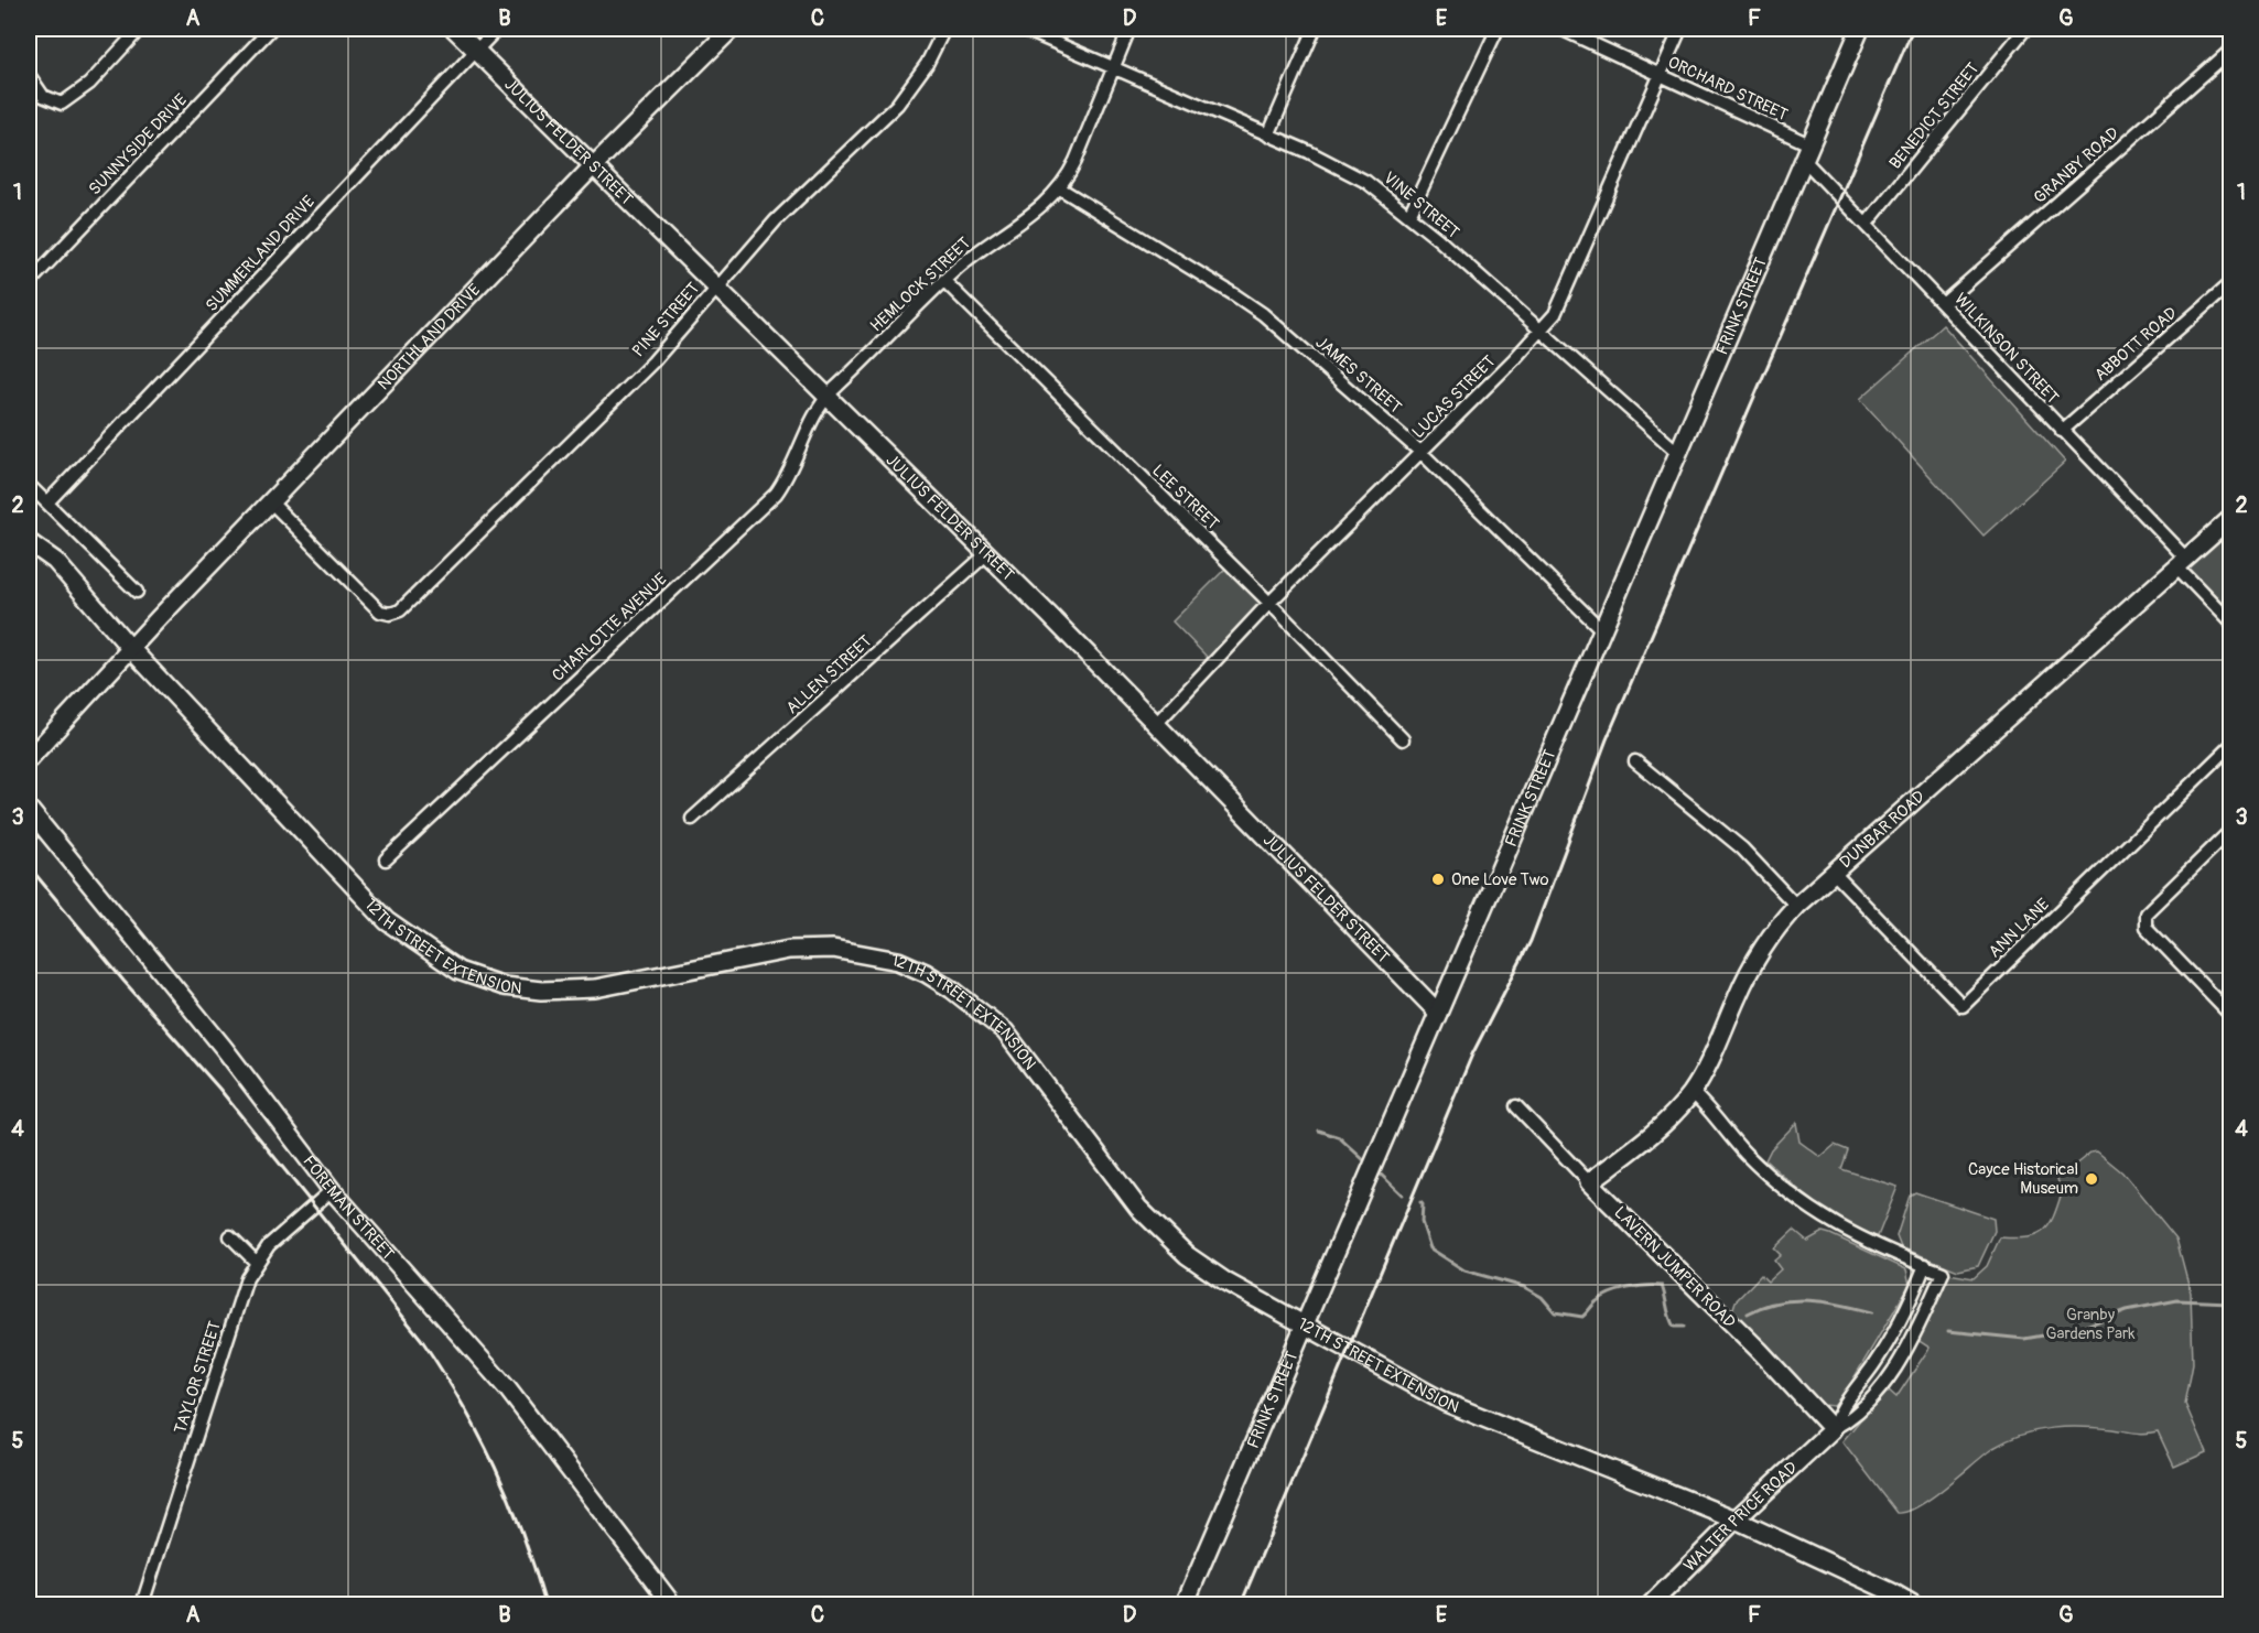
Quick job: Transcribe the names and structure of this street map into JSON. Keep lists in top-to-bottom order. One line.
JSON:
{"streets":{"street":["ORCHARD STREET","BENEDICT STREET","JULIUS FELDER STREET","SUNNYSIDE DRIVE","GRANBY ROAD","VINE STREET","SUMMERLAND DRIVE","HEMLOCK STREET","FRINK STREET","PINE STREET","NORTHLAND DRIVE","ABBOTT ROAD","WILKINSON STREET","JAMES STREET","LUCAS STREET","LEE STREET","CHARLOTTE AVENUE","ALLEN STREET","DUNBAR ROAD","ANN LANE","12TH STREET EXTENSION","FOREMAN STREET","LAVERN JUMPER ROAD","TAYLOR STREET","WALTER PRICE ROAD"]},"crossings":[["ORCHARD STREET","FRINK STREET"],["ORCHARD STREET","WILKINSON STREET"],["ORCHARD STREET","LUCAS STREET"],["BENEDICT STREET","WILKINSON STREET"],["JULIUS FELDER STREET","SUMMERLAND DRIVE"],["JULIUS FELDER STREET","HEMLOCK STREET"],["JULIUS FELDER STREET","FRINK STREET"],["JULIUS FELDER STREET","PINE STREET"],["JULIUS FELDER STREET","NORTHLAND DRIVE"],["JULIUS FELDER STREET","LUCAS STREET"],["JULIUS FELDER STREET","CHARLOTTE AVENUE"],["JULIUS FELDER STREET","ALLEN STREET"],["GRANBY ROAD","WILKINSON STREET"],["VINE STREET","HEMLOCK STREET"],["VINE STREET","FRINK STREET"],["VINE STREET","LUCAS STREET"],["HEMLOCK STREET","JAMES STREET"],["HEMLOCK STREET","LEE STREET"],["HEMLOCK STREET","CHARLOTTE AVENUE"],["FRINK STREET","WILKINSON STREET"],["FRINK STREET","JAMES STREET"],["FRINK STREET","12TH STREET EXTENSION"],["PINE STREET","NORTHLAND DRIVE"],["NORTHLAND DRIVE","12TH STREET EXTENSION"],["ABBOTT ROAD","WILKINSON STREET"],["WILKINSON STREET","DUNBAR ROAD"],["JAMES STREET","LUCAS STREET"],["LUCAS STREET","LEE STREET"],["DUNBAR ROAD","ANN LANE"],["DUNBAR ROAD","LAVERN JUMPER ROAD"],["12TH STREET EXTENSION","WALTER PRICE ROAD"],["FOREMAN STREET","TAYLOR STREET"],["LAVERN JUMPER ROAD","WALTER PRICE ROAD"]],"parks":["Granby Gardens Park"],"places":["One Love Two","Cayce Historical Museum"],"grid":{"columns":["A","B","C","D","E","F","G"],"rows":["1","2","3","4","5"]}}
